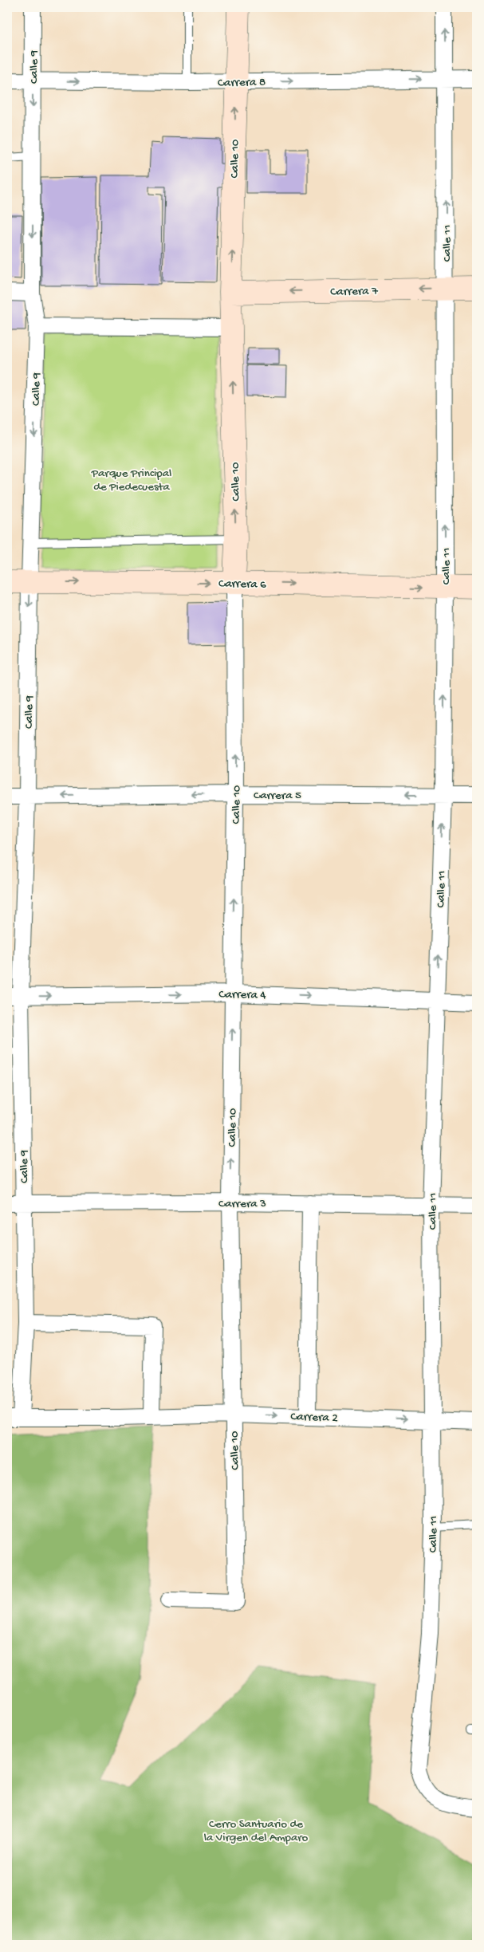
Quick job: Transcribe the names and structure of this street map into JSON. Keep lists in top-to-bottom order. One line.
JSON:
{"streets":{"street":["Calle 9","Carrera 8","Calle 10","Calle 11","Carrera 7","Carrera 6","Carrera 5","Carrera 4","Carrera 3","Carrera 2"]},"crossings":[["Calle 9","Carrera 8"],["Calle 9","Carrera 6"],["Calle 9","Carrera 5"],["Calle 9","Carrera 4"],["Calle 9","Carrera 3"],["Calle 9","Carrera 2"],["Carrera 8","Calle 10"],["Carrera 8","Calle 11"],["Calle 10","Carrera 7"],["Calle 10","Carrera 6"],["Calle 10","Carrera 5"],["Calle 10","Carrera 4"],["Calle 10","Carrera 3"],["Calle 10","Carrera 2"],["Calle 11","Carrera 7"],["Calle 11","Carrera 6"],["Calle 11","Carrera 5"],["Calle 11","Carrera 4"],["Calle 11","Carrera 3"],["Calle 11","Carrera 2"]],"one_way":["Calle 9","Carrera 8","Calle 10","Calle 11","Carrera 7","Carrera 6","Carrera 5","Carrera 4","Carrera 2"],"parks":["Parque Principal de Piedecuesta","Cerro Santuario de la Virgen del Amparo"]}
